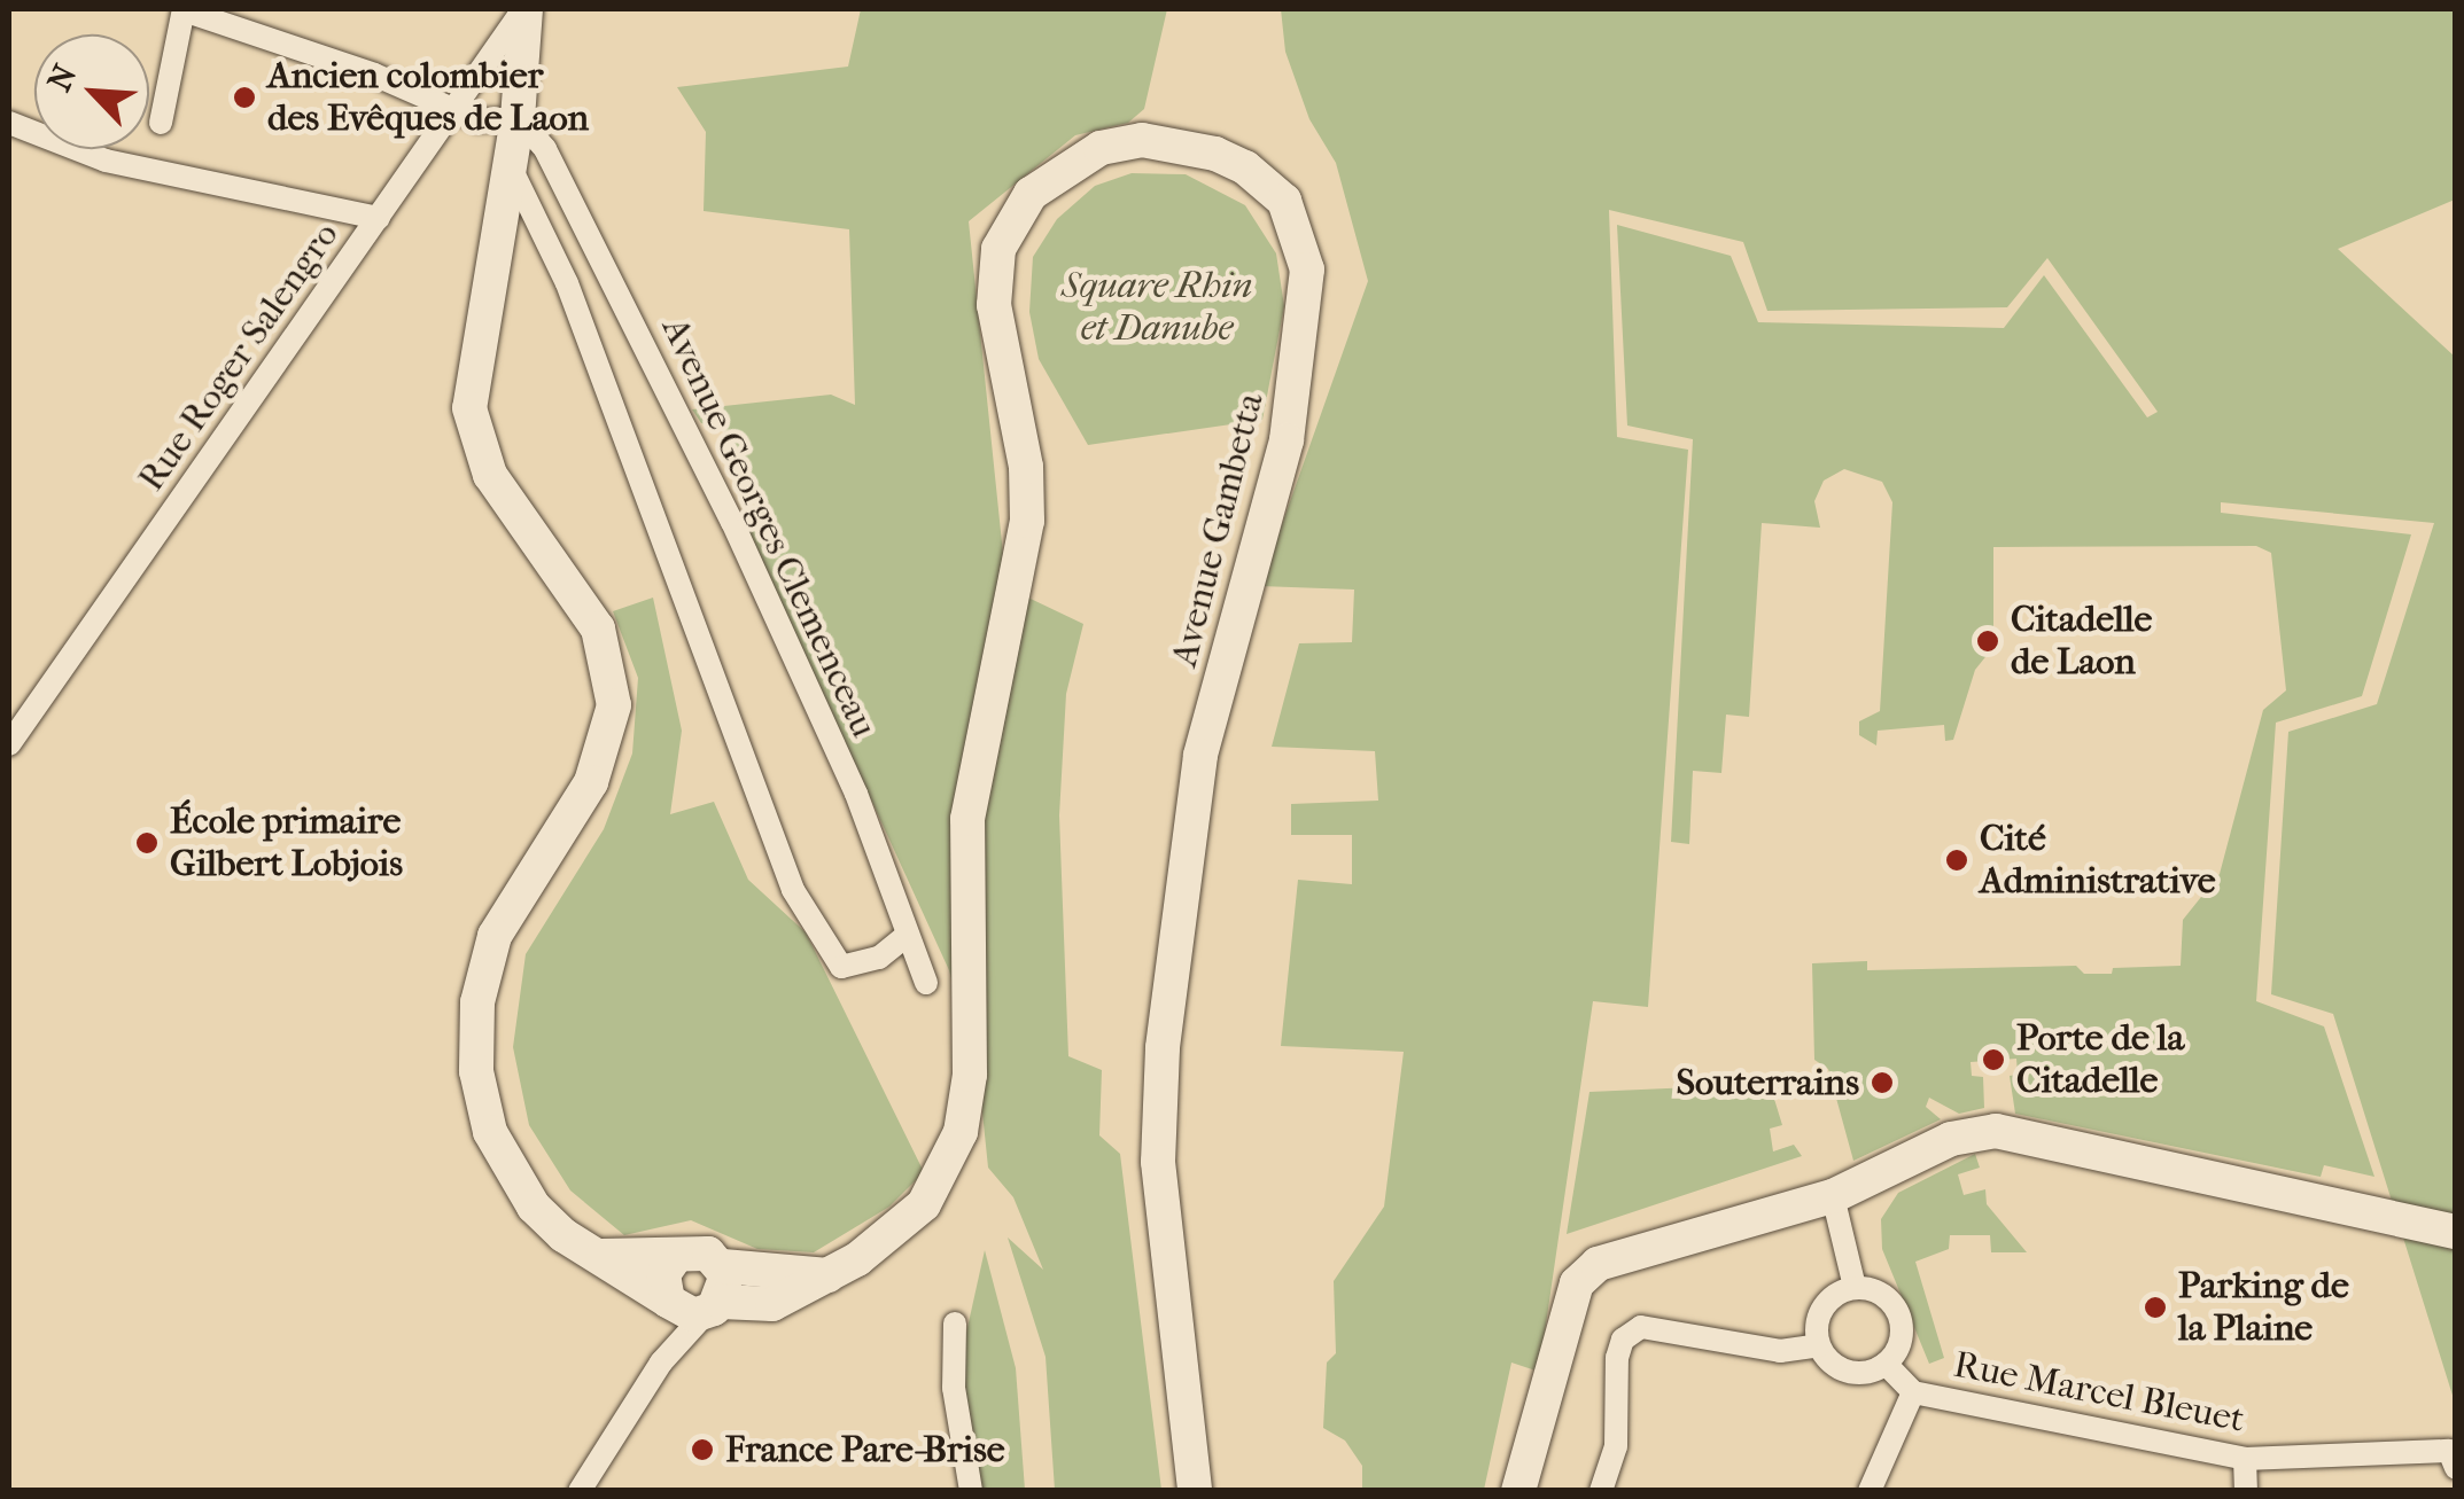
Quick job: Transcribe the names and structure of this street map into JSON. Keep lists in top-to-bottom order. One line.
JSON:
{"streets":{"main road":["Avenue Gambetta"],"street":["Rue Roger Salengro","Avenue Georges Clemenceau","Rue Marcel Bleuet"]},"parks":["Square Rhin et Danube"],"places":["Ancien colombier des Evêques de Laon","Citadelle de Laon","École primaire Gilbert Lobjois","Cité Administrative","Porte de la Citadelle","Souterrains","Parking de la Plaine","France Pare-Brise"],"north":"top left"}
